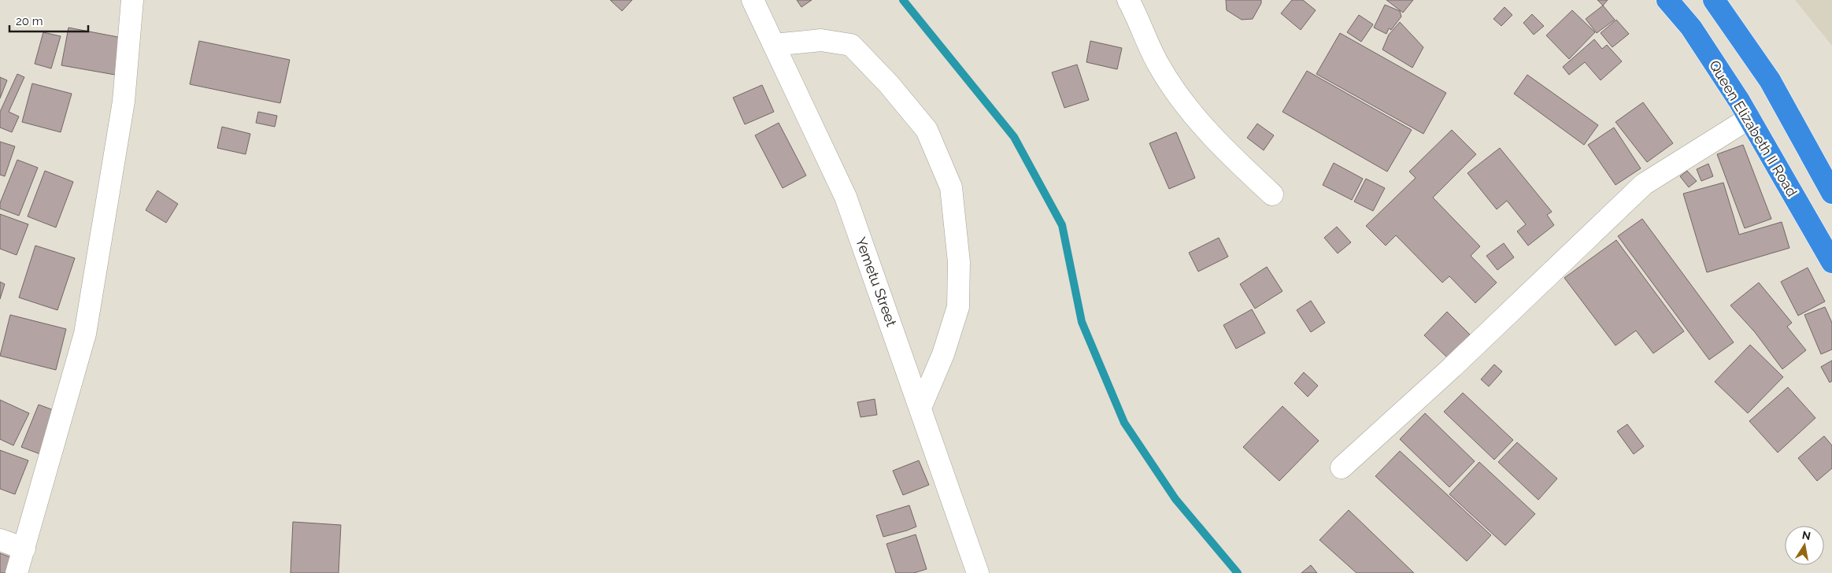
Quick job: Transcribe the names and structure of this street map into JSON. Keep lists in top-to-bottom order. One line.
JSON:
{"streets":{"highway":["Queen Elizabeth II Road"],"street":["Yemetu Street"]},"scale_bar":"20 m","north":"top"}
